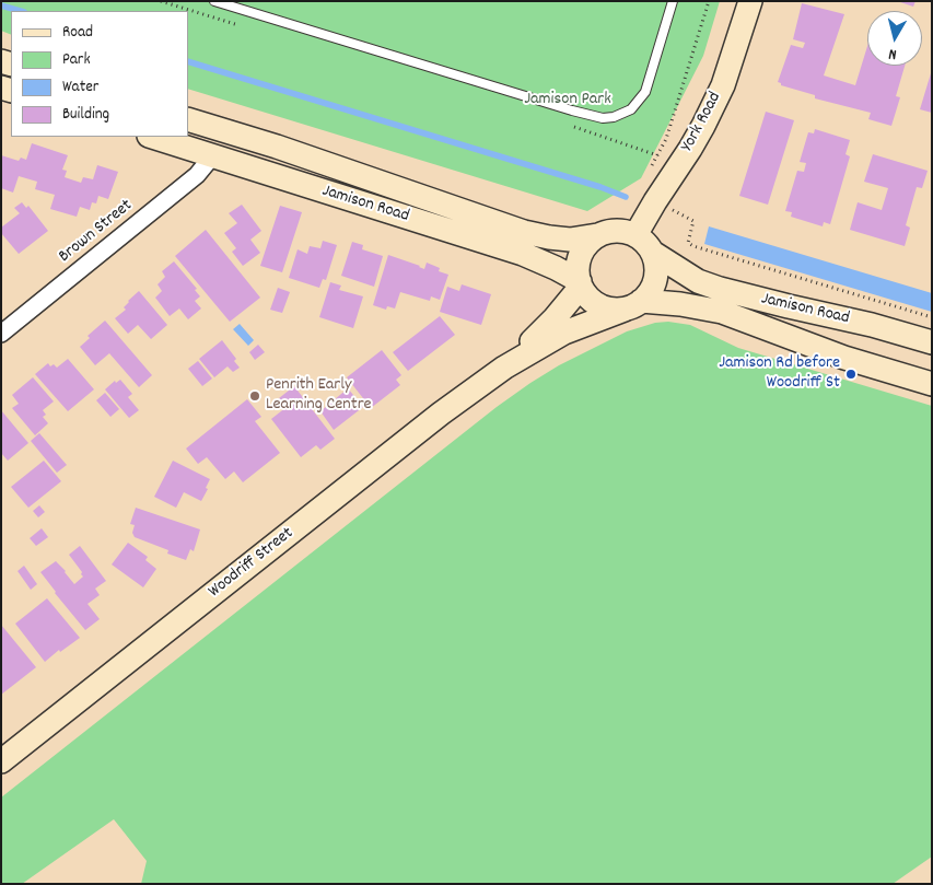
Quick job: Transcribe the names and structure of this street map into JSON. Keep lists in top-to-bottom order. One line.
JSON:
{"streets":{"main road":["York Road","Jamison Road","Woodriff Street"],"street":["Brown Street"]},"crossings":[["York Road","Jamison Road"],["York Road","Woodriff Street"],["Jamison Road","Brown Street"],["Jamison Road","Woodriff Street"]],"parks":["Jamison Park"],"places":["Jamison Rd before Woodriff St","Penrith Early Learning Centre"],"legend":["Road","Park","Water","Building"],"north":"bottom"}
